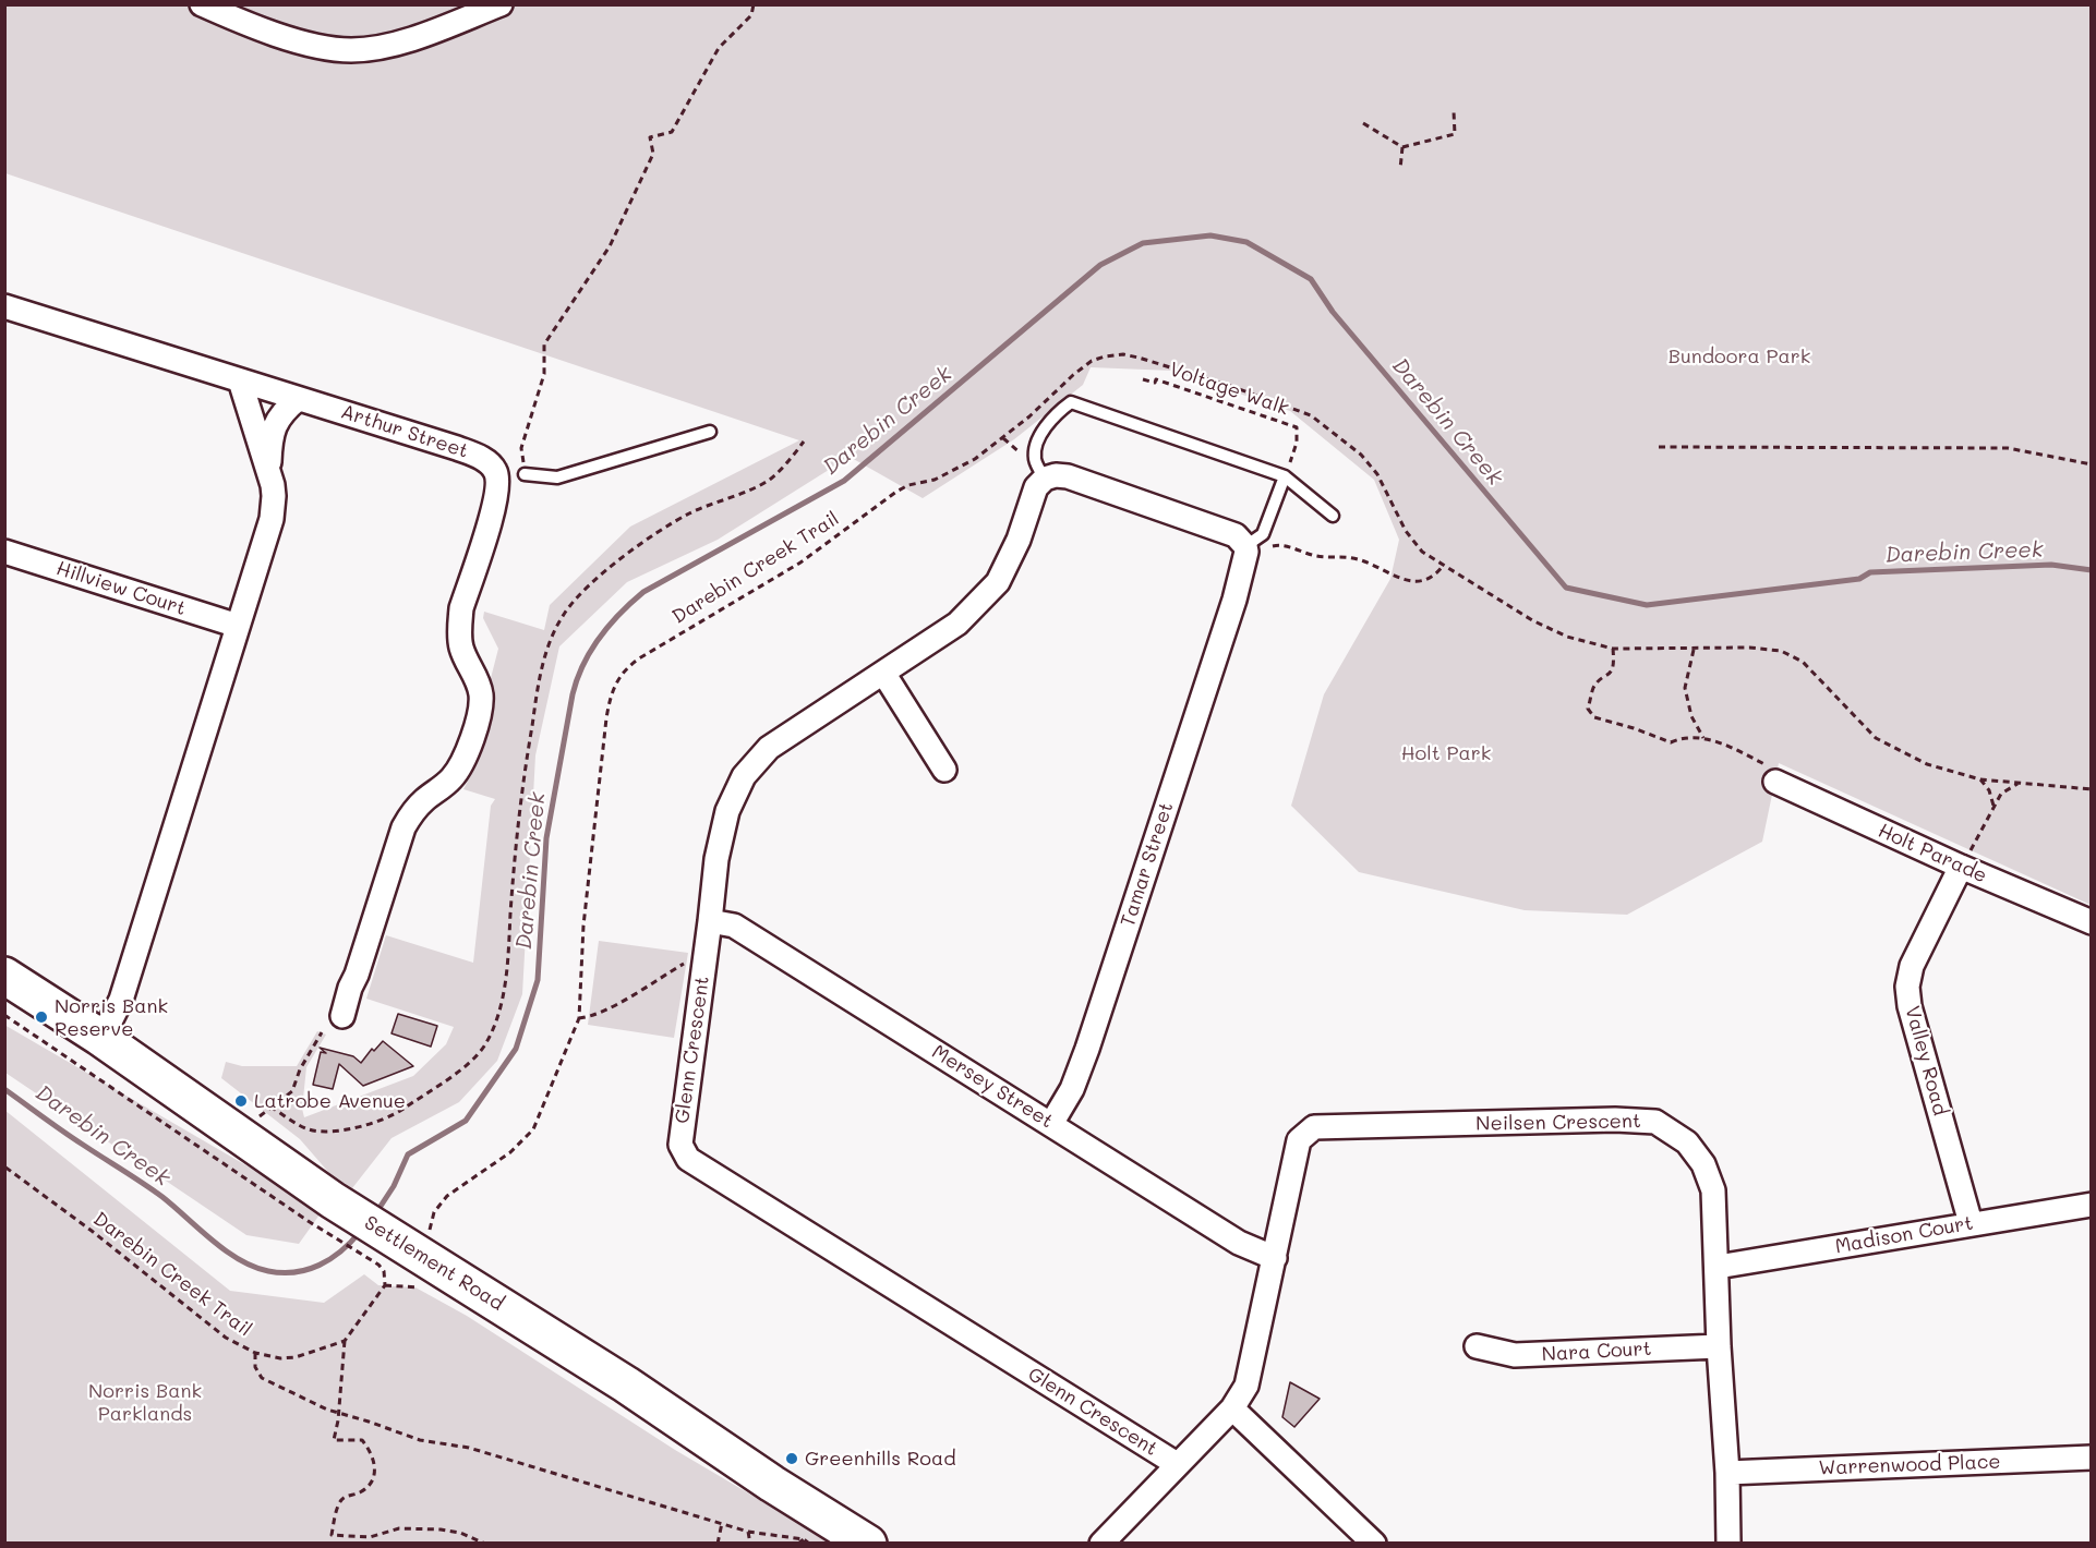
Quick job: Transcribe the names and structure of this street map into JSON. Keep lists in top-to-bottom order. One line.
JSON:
{"streets":{"main road":["Settlement Road"],"street":["Arthur Street","Hillview Court","Holt Parade","Tamar Street","Glenn Crescent","Valley Road","Mersey Street","Neilsen Crescent","Madison Court","Nara Court","Warrenwood Place"],"path":["Voltage Walk","Darebin Creek Trail"]},"crossings":[["Holt Parade","Valley Road"],["Tamar Street","Mersey Street"],["Glenn Crescent","Mersey Street"],["Glenn Crescent","Neilsen Crescent"],["Valley Road","Madison Court"],["Mersey Street","Neilsen Crescent"],["Neilsen Crescent","Madison Court"],["Neilsen Crescent","Nara Court"],["Neilsen Crescent","Warrenwood Place"]],"water":["Darebin Creek"],"parks":["Bundoora Park","Holt Park","Norris Bank Parklands"],"places":["Norris Bank Reserve","Latrobe Avenue","Greenhills Road"]}
